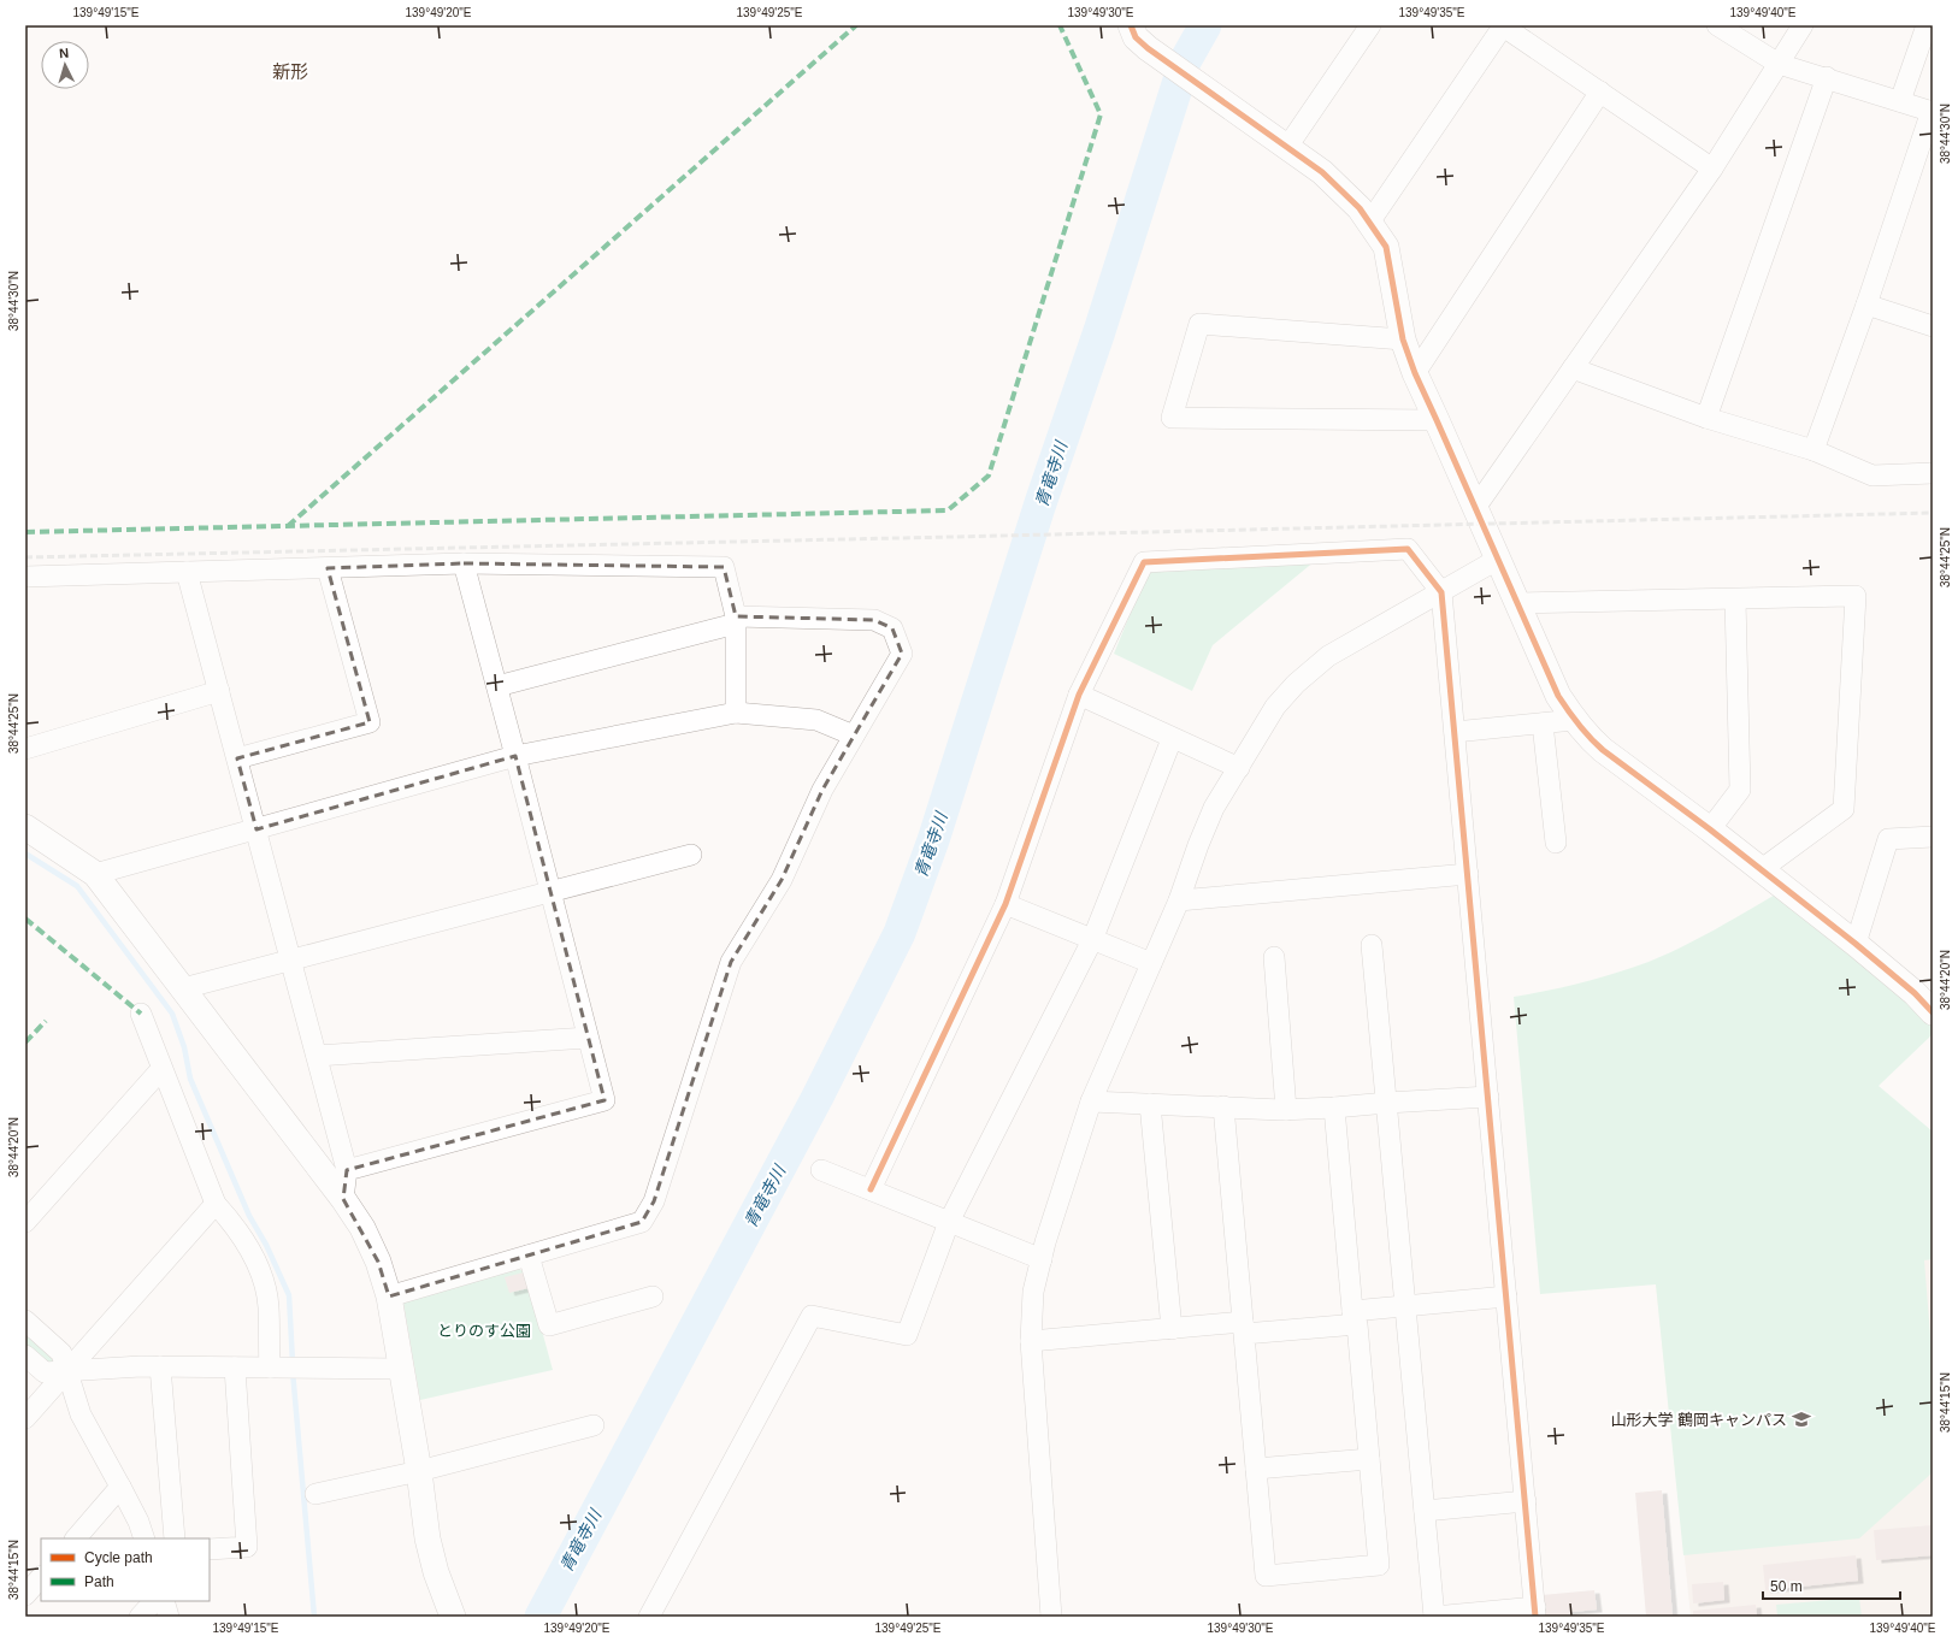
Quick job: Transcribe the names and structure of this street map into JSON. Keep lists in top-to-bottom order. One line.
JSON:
{"districts":["新形"],"water":["青竜寺川"],"parks":["とりのす公園"],"places":{"school or university":["山形大学 鶴岡キャンパス"]},"legend":["Cycle path","Path"],"scale_bar":"50 m","north":"top","coordinates":["139°49'15\"E","139°49'20\"E","139°49'25\"E","139°49'30\"E","139°49'35\"E","139°49'40\"E","38°44'30\"N","38°44'25\"N","38°44'20\"N","38°44'15\"N"]}
